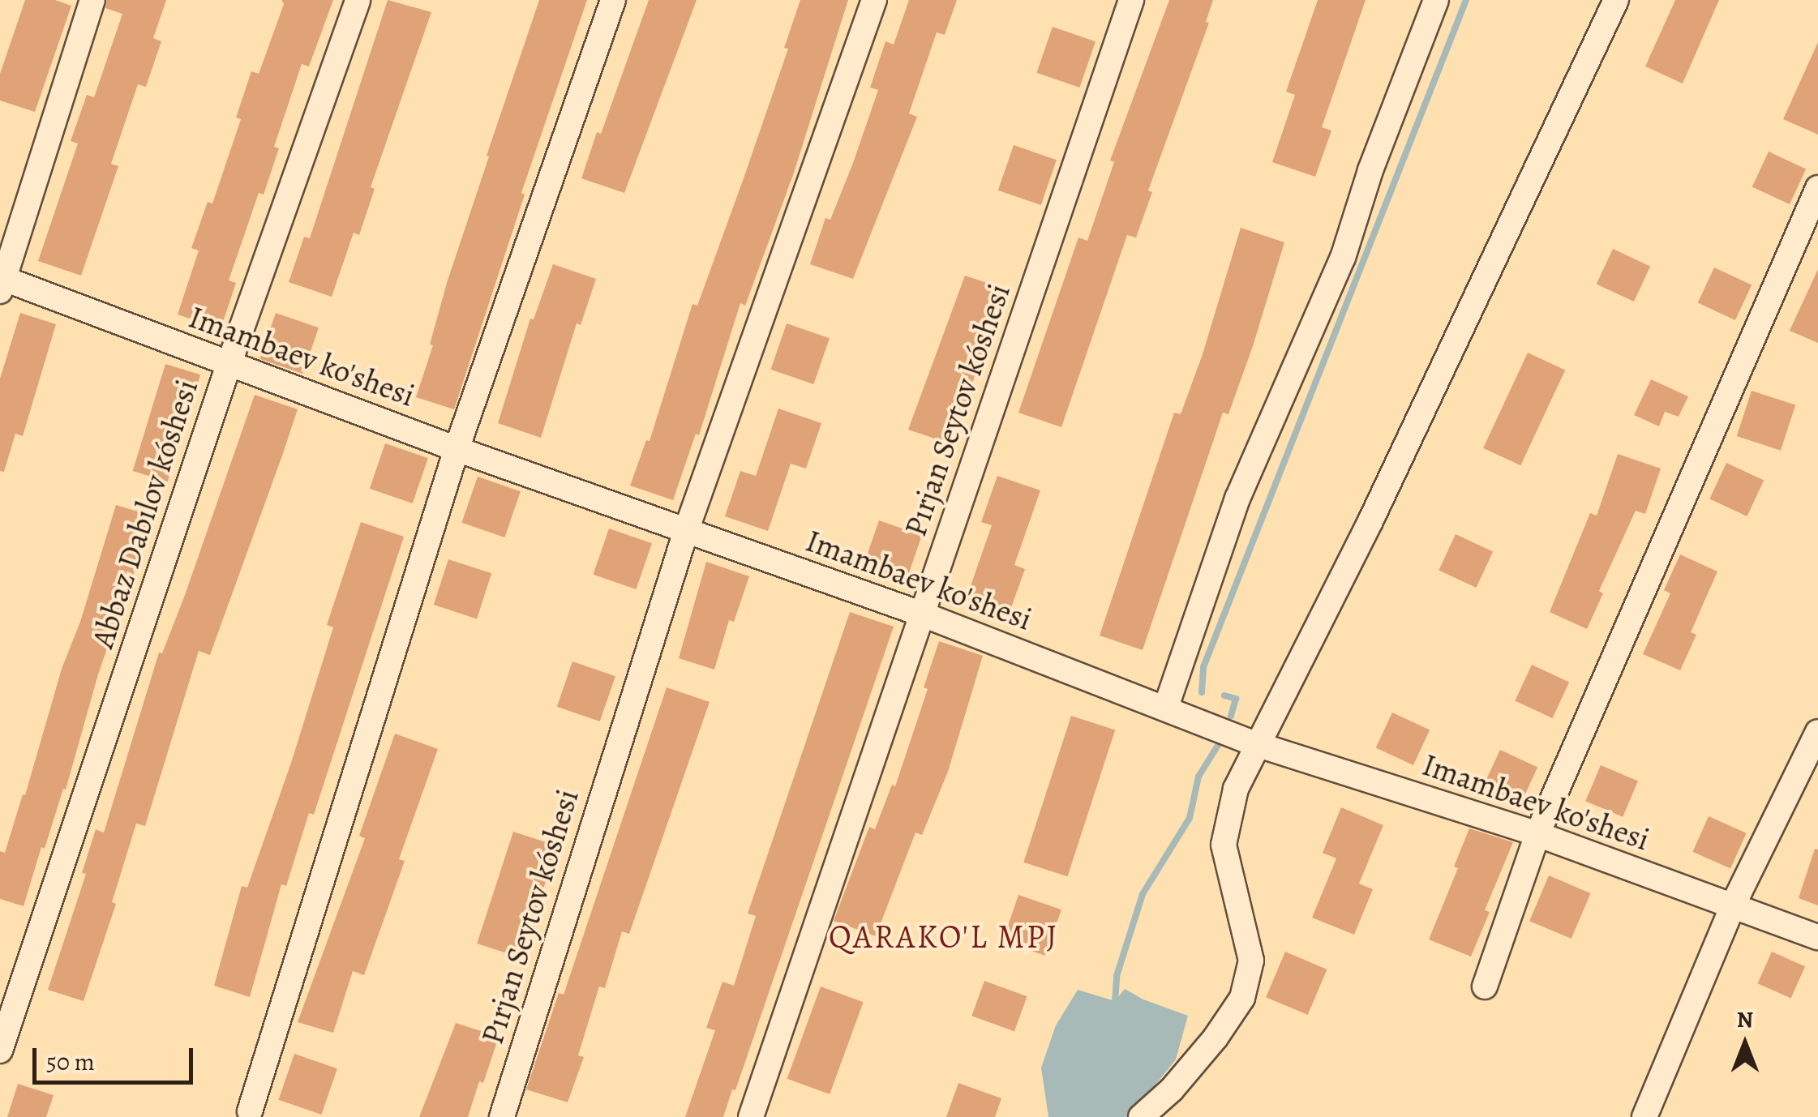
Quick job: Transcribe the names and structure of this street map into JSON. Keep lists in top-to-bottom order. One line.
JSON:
{"streets":{"street":["Imambaev ko'shesi","Pırjan Seytov kóshesi","Abbaz Dabılov kóshesi"]},"crossings":[["Imambaev ko'shesi","Pırjan Seytov kóshesi"],["Imambaev ko'shesi","Abbaz Dabılov kóshesi"]],"districts":["QARAKO'L MPJ"],"scale_bar":"50 m","north":"top"}
